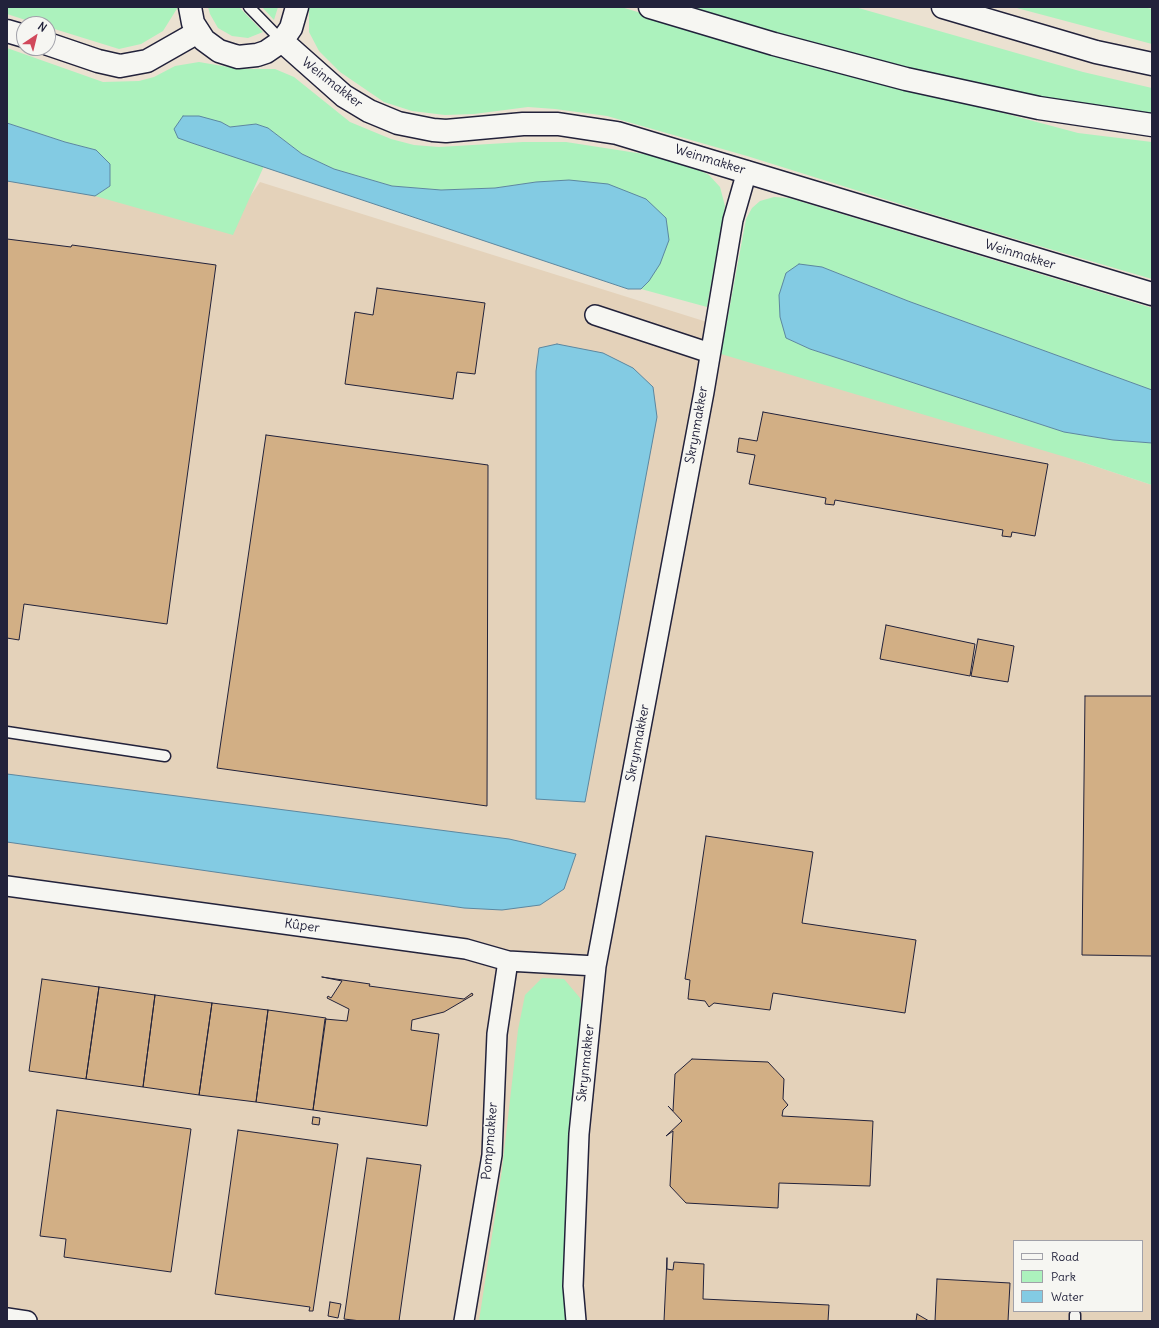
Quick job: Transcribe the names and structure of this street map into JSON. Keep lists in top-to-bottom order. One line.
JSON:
{"streets":{"main road":["Weinmakker"],"street":["Skrynmakker","Kûper","Pompmakker"]},"crossings":[["Weinmakker","Skrynmakker"],["Skrynmakker","Kûper"],["Kûper","Pompmakker"]],"legend":["Road","Park","Water"],"north":"top right"}
